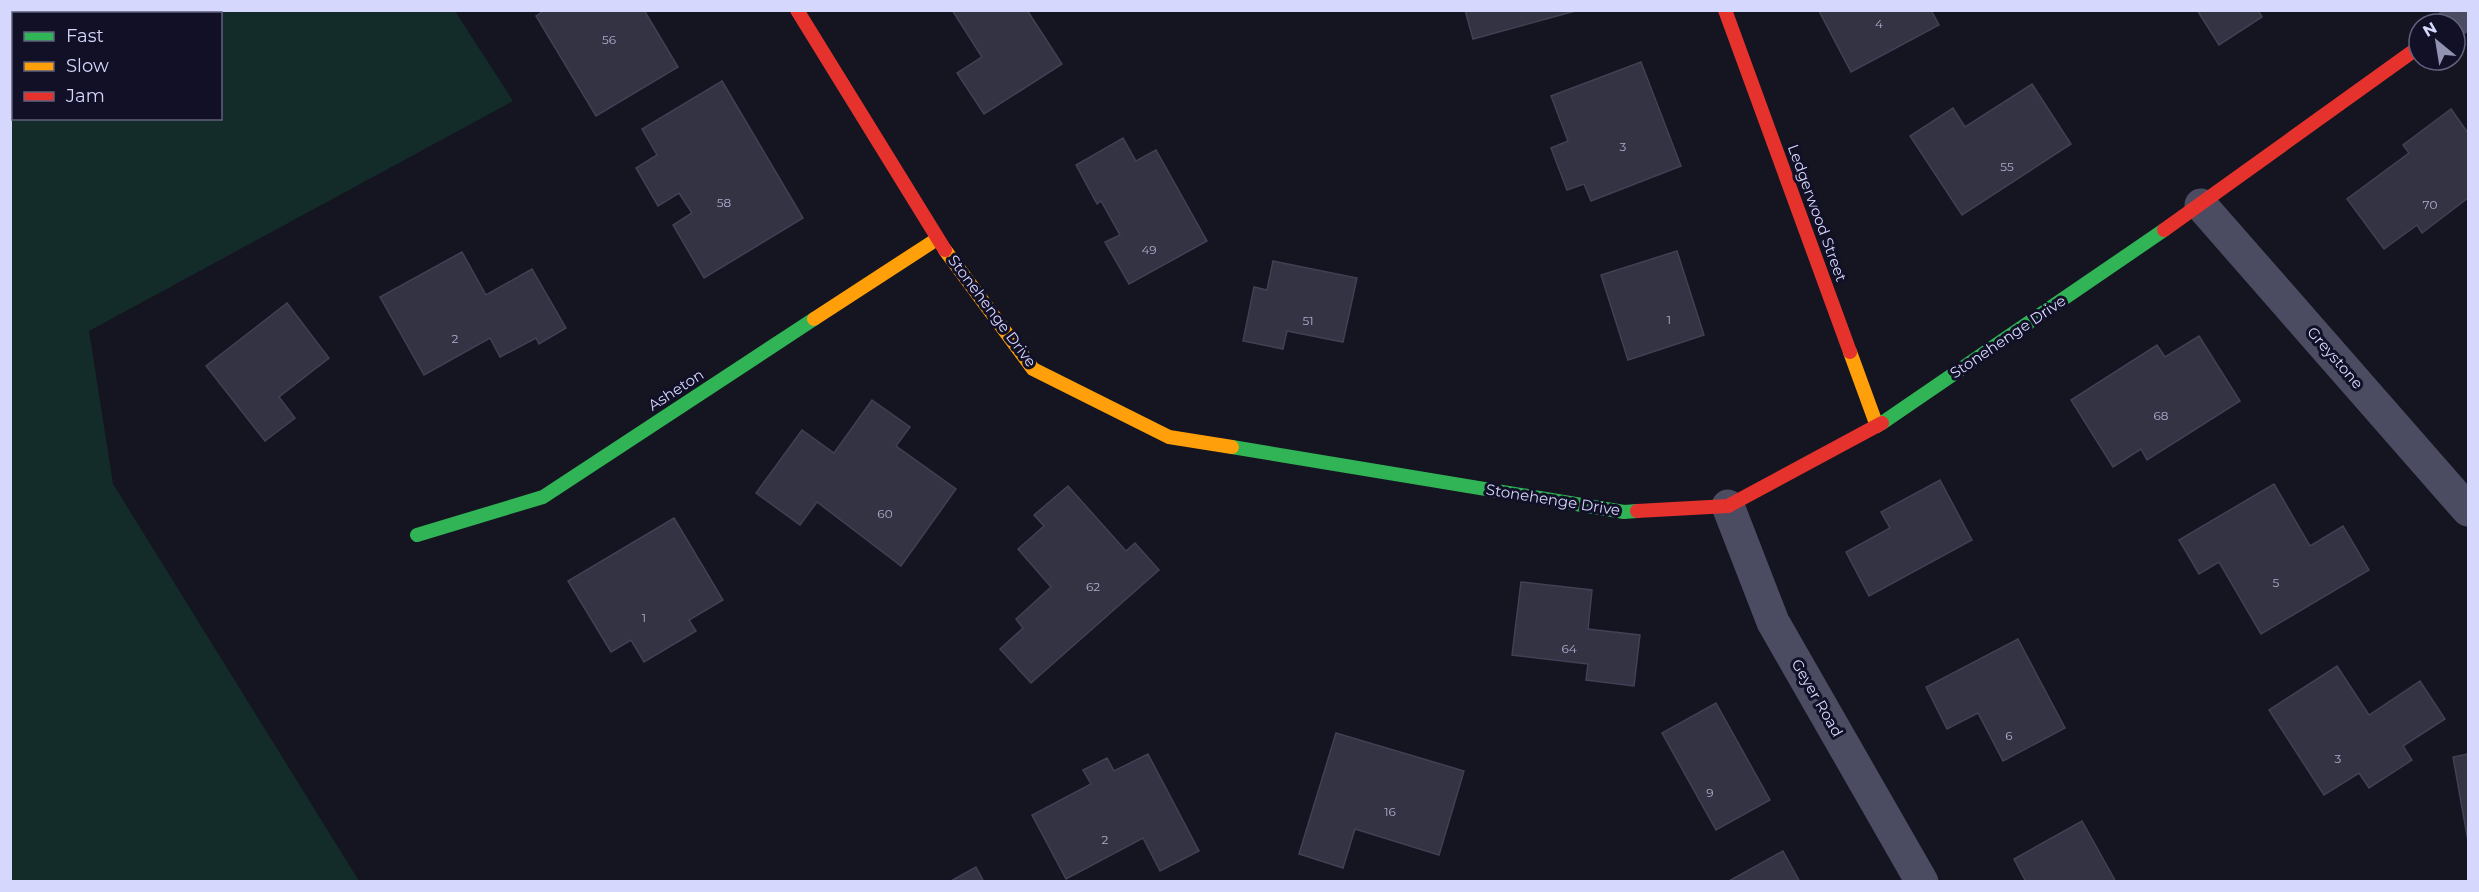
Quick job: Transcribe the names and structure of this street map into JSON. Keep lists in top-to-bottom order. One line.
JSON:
{"streets":{"street":["Ledgerwood Street","Stonehenge Drive","Greystone","Asheton","Geyer Road"]},"crossings":[["Ledgerwood Street","Stonehenge Drive"],["Stonehenge Drive","Greystone"],["Stonehenge Drive","Asheton"],["Stonehenge Drive","Geyer Road"]],"house_numbers":["4","56","3","55","58","70","49","1","51","2","68","60","5","62","1","64","6","3","9","16","2"],"legend":["Fast","Slow","Jam"],"north":"top left"}
